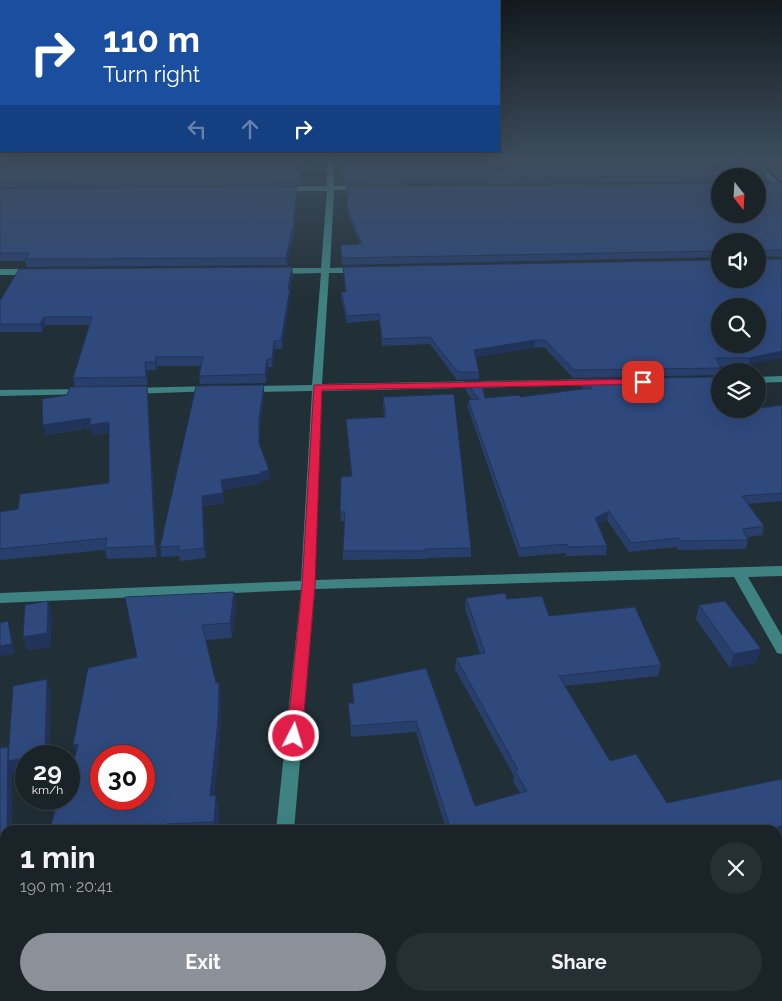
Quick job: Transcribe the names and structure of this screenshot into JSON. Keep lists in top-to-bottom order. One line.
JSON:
{"north":"bottom","page":{"turn":["110 m","Turn right"],"speed":"29 km/h","limit":"30","heading":["1 min","190 m · 20:41"],"buttons":["Exit","Share"]}}
